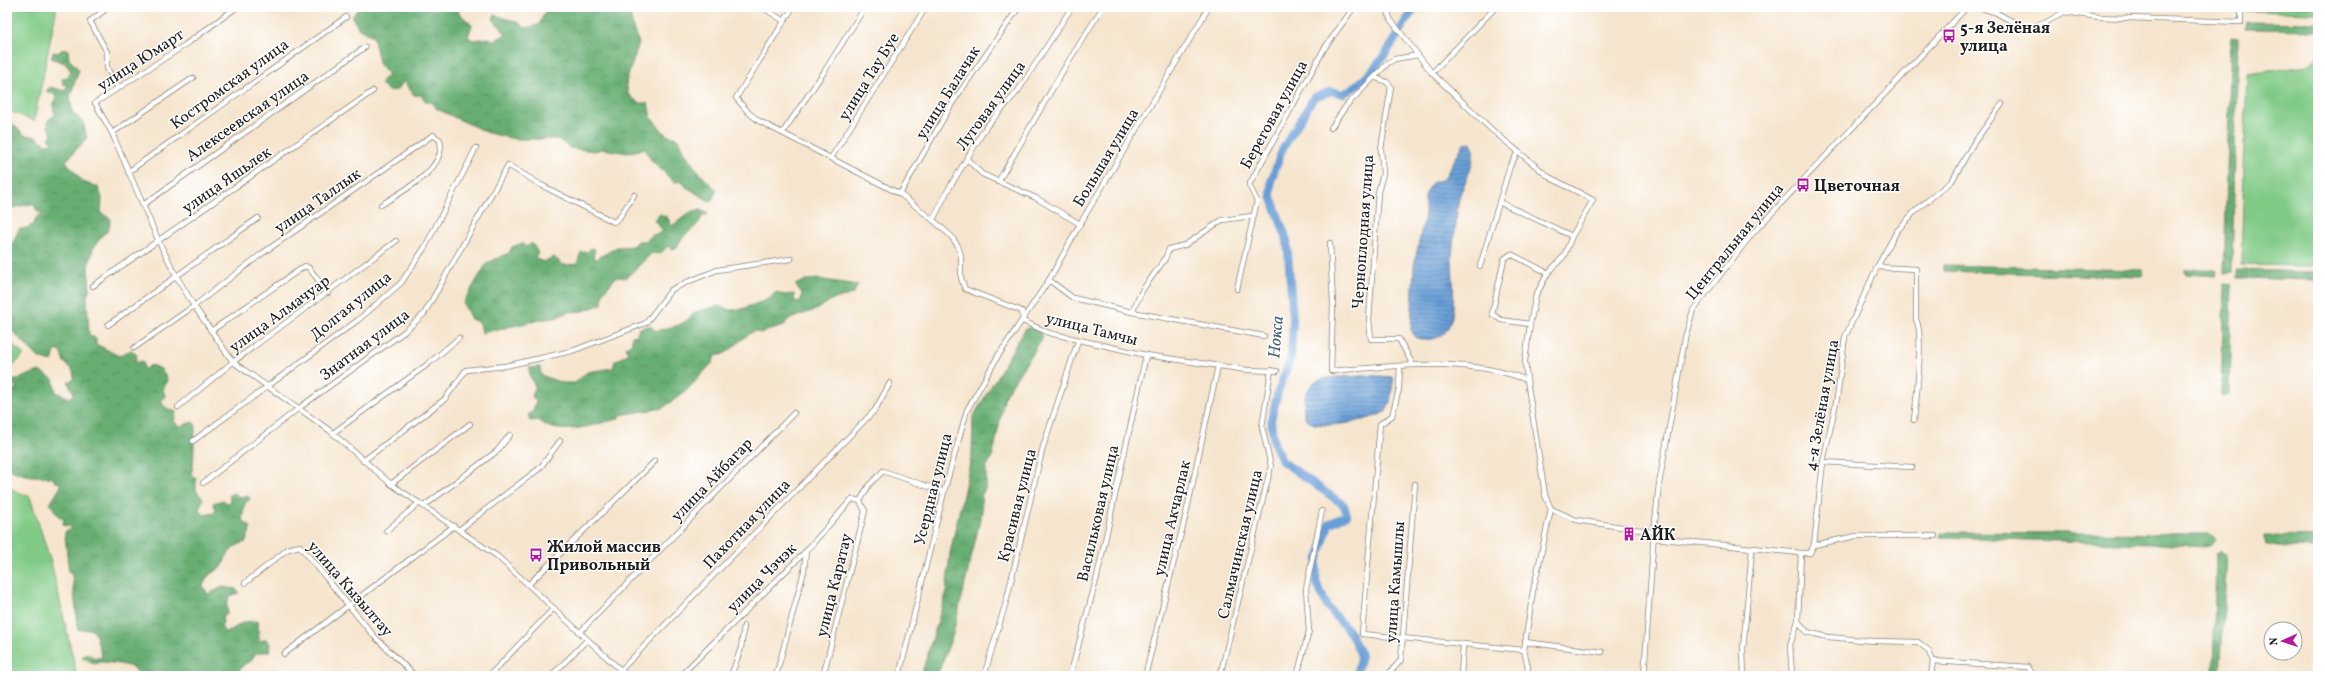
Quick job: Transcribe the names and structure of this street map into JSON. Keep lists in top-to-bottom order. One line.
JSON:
{"streets":{"street":["улица Юмарт","улица Тау Буе","Костромская улица","улица Балачак","Луговая улица","Береговая улица","Алексеевская улица","Большая улица","улица Яшьлек","улица Таллык","Черноплодная улица","Центральная улица","Долгая улица","улица Алмачуар","улица Тамчы","Знатная улица","4-я Зелёная улица","улица Айбагар","Усердная улица","Красивая улица","Васильковая улица","улица Акчарлак","Пахотная улица","Салмачинская улица","улица Чэчэк","улица Камышлы","улица Каратау","улица Кызылтау"]},"crossings":[["улица Тау Буе","улица Тамчы"],["улица Балачак","улица Тамчы"],["Луговая улица","улица Тамчы"],["Большая улица","улица Тамчы"],["Большая улица","Усердная улица"],["улица Тамчы","Усердная улица"],["улица Тамчы","Красивая улица"],["улица Тамчы","Васильковая улица"],["улица Тамчы","улица Акчарлак"],["улица Тамчы","Салмачинская улица"],["улица Чэчэк","улица Каратау"]],"water":["Нокса"],"places":{"bus stop":["5-я Зелёная улица","Цветочная","Жилой массив Привольный"],"building":["АЙК"]},"north":"left"}
